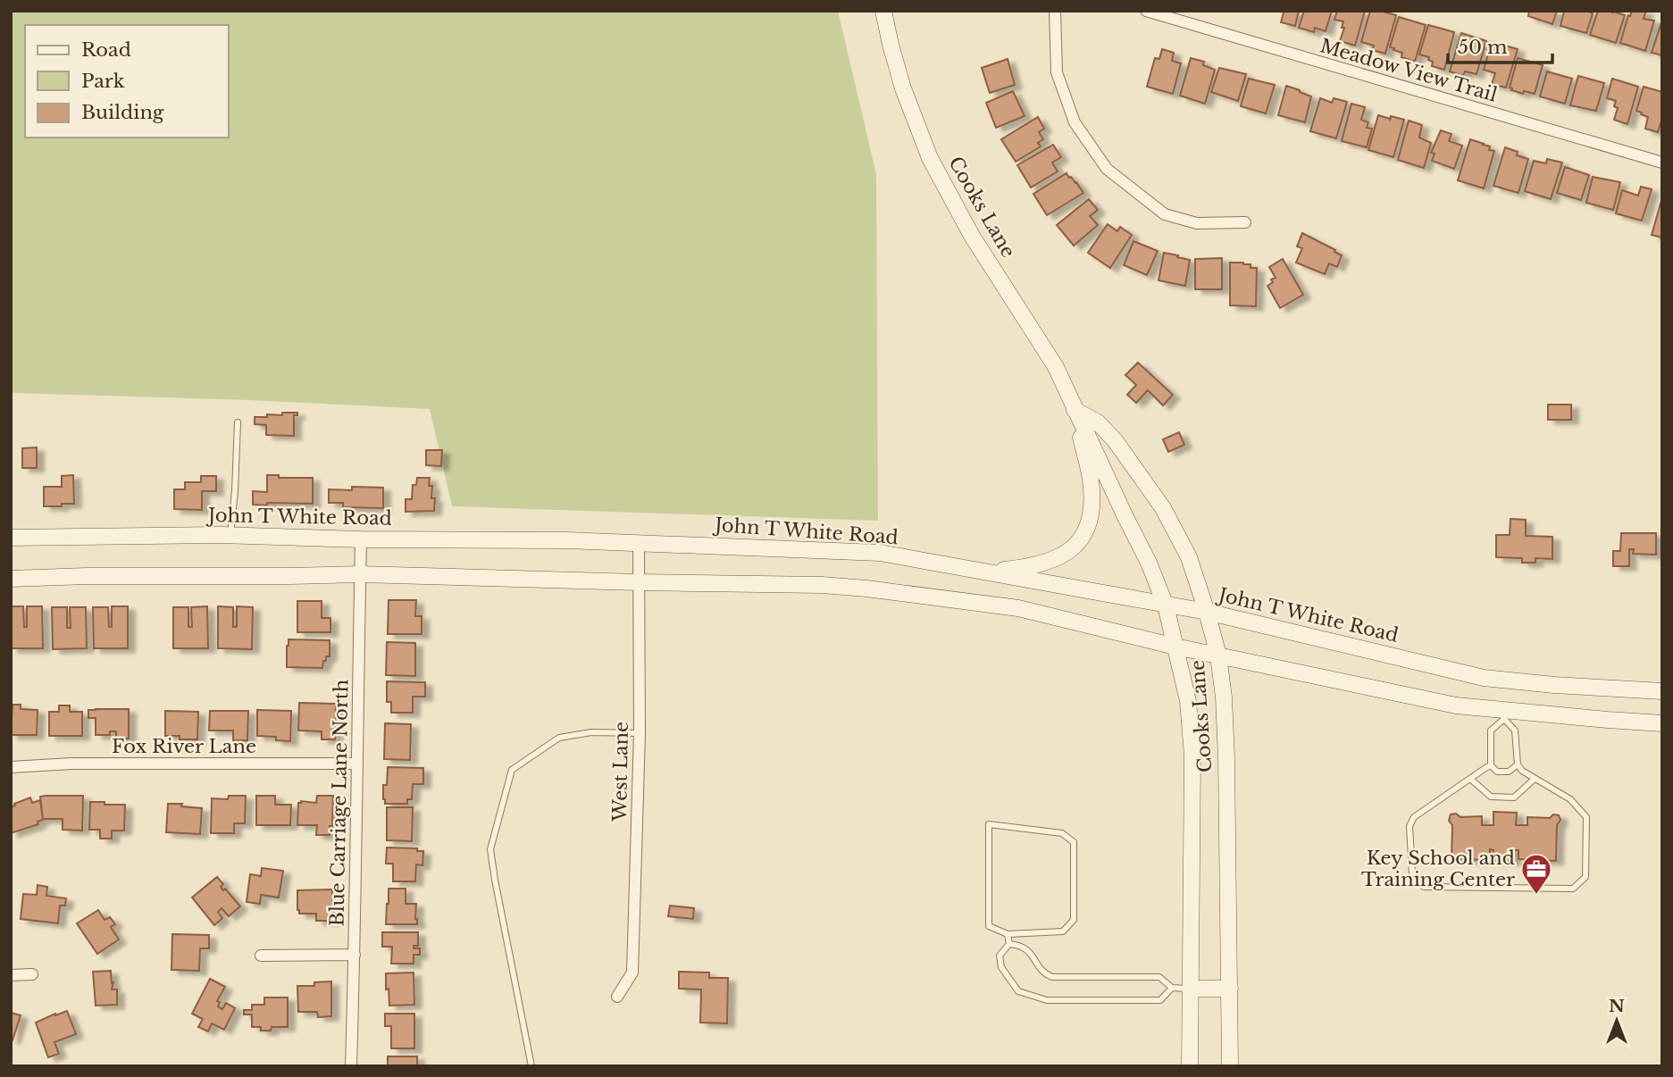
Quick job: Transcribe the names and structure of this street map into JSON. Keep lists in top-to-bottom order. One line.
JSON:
{"streets":{"main road":["Cooks Lane","John T White Road"],"street":["Meadow View Trail","Fox River Lane","West Lane","Blue Carriage Lane North"]},"crossings":[["Cooks Lane","John T White Road"],["John T White Road","West Lane"],["John T White Road","Blue Carriage Lane North"],["Fox River Lane","Blue Carriage Lane North"]],"places":{"office":["Key School and Training Center"]},"legend":["Road","Park","Building"],"scale_bar":"50 m","north":"top"}
